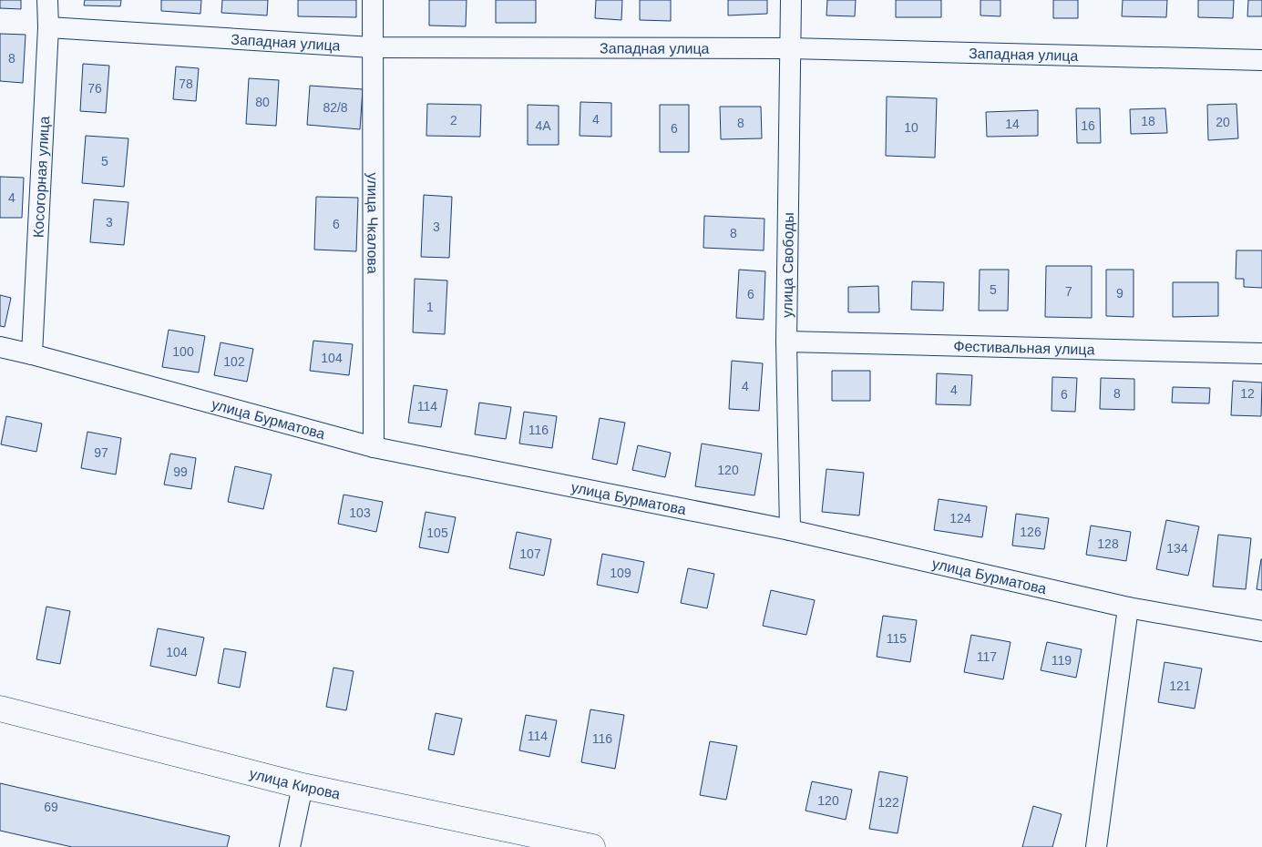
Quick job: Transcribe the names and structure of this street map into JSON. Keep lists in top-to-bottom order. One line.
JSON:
{"streets":{"main road":["улица Кирова"],"street":["Западная улица","Косогорная улица","улица Чкалова","улица Свободы","Фестивальная улица","улица Бурматова"]},"crossings":[["Западная улица","Косогорная улица"],["Западная улица","улица Чкалова"],["Западная улица","улица Свободы"],["Косогорная улица","улица Бурматова"],["улица Чкалова","улица Бурматова"],["улица Свободы","Фестивальная улица"],["улица Свободы","улица Бурматова"]],"house_numbers":["8","78","76","80","82/8","4","2","18","20","8","14","4А","16","10","6","5","4","3","6","3","8","5","7","9","6","1","100","104","102","4","4","8","12","6","114","116","97","120","99","103","124","126","105","128","134","107","109","115","104","117","119","121","114","116","120","122","69"]}
